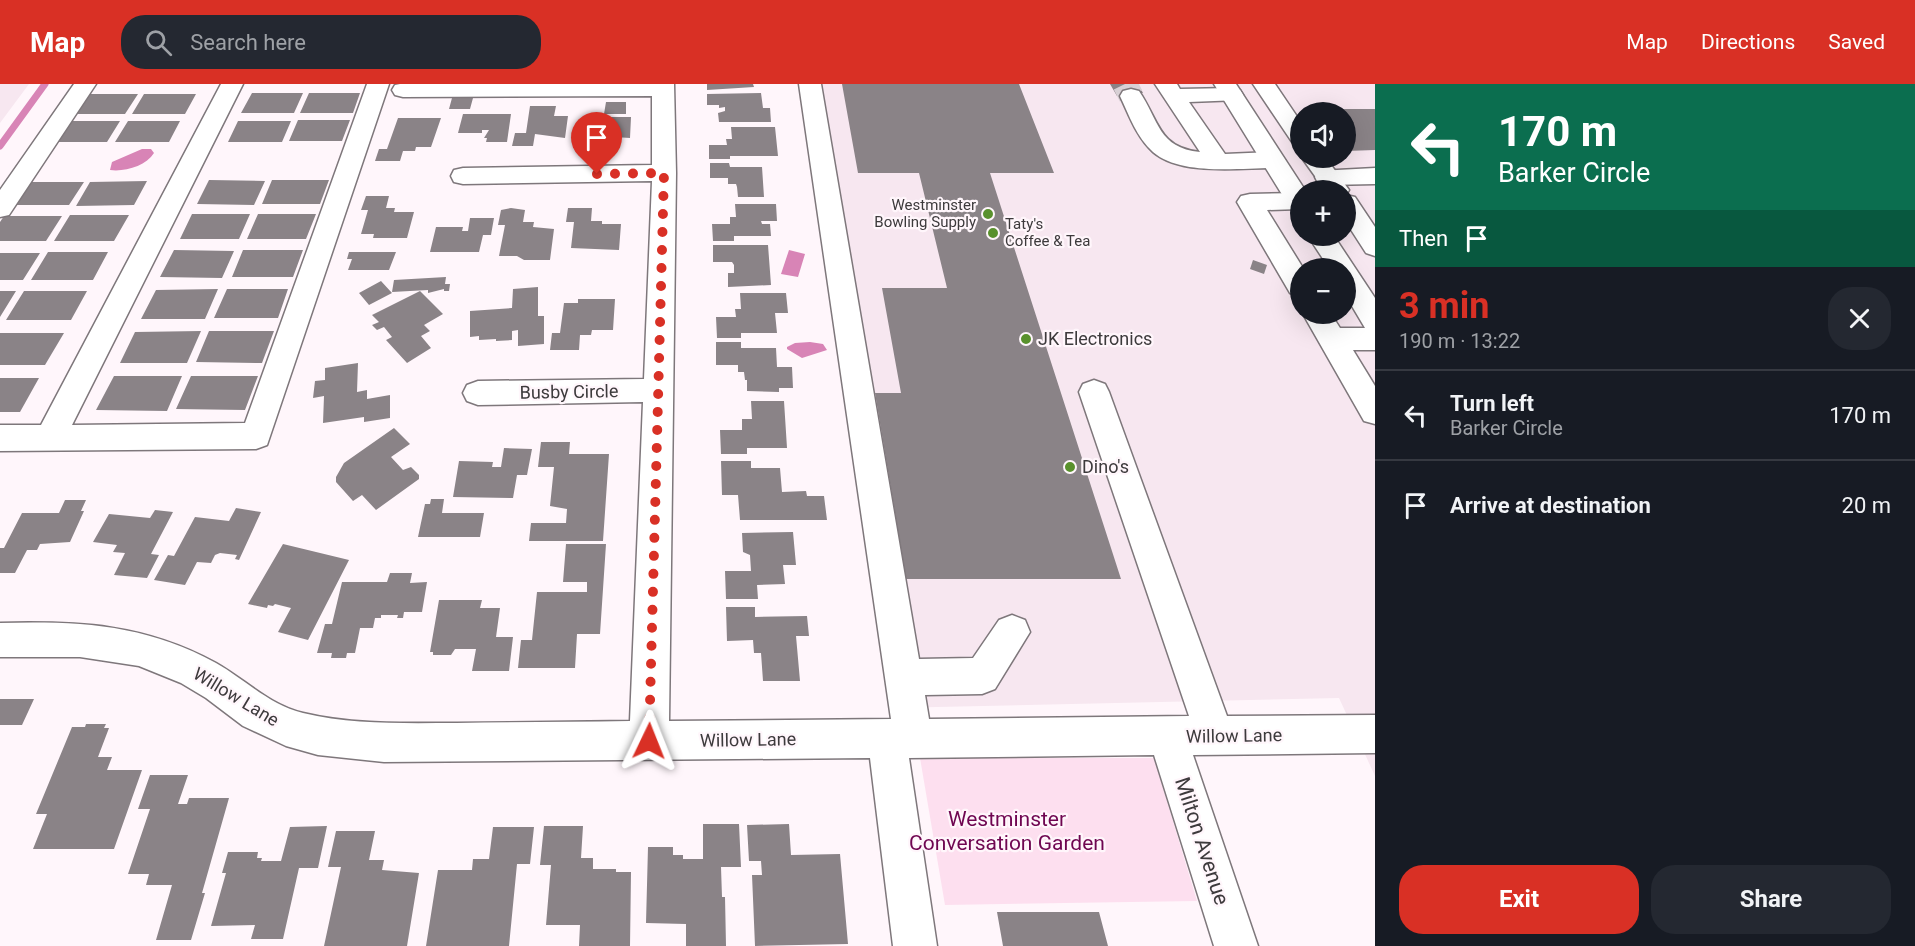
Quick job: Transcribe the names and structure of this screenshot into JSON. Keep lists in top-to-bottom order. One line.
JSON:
{"streets":{"street":["Busby Circle","Willow Lane","Milton Avenue"]},"crossings":[["Willow Lane","Milton Avenue"]],"parks":["Westminster Conversation Garden"],"places":["Westminster Bowling Supply","Taty's Coffee & Tea","JK Electronics","Dino's"],"page":{"header":"Map","search":"Search here","nav":["Map","Directions","Saved"],"turn":["170 m","Barker Circle"],"map_buttons":["+","−"],"then":"Then","heading":["3 min","190 m · 13:22"],"list":[{"name":"Turn left","note":"Barker Circle","value":"170 m"},{"name":"Arrive at destination","value":"20 m"}],"buttons":["Exit","Share"]}}
